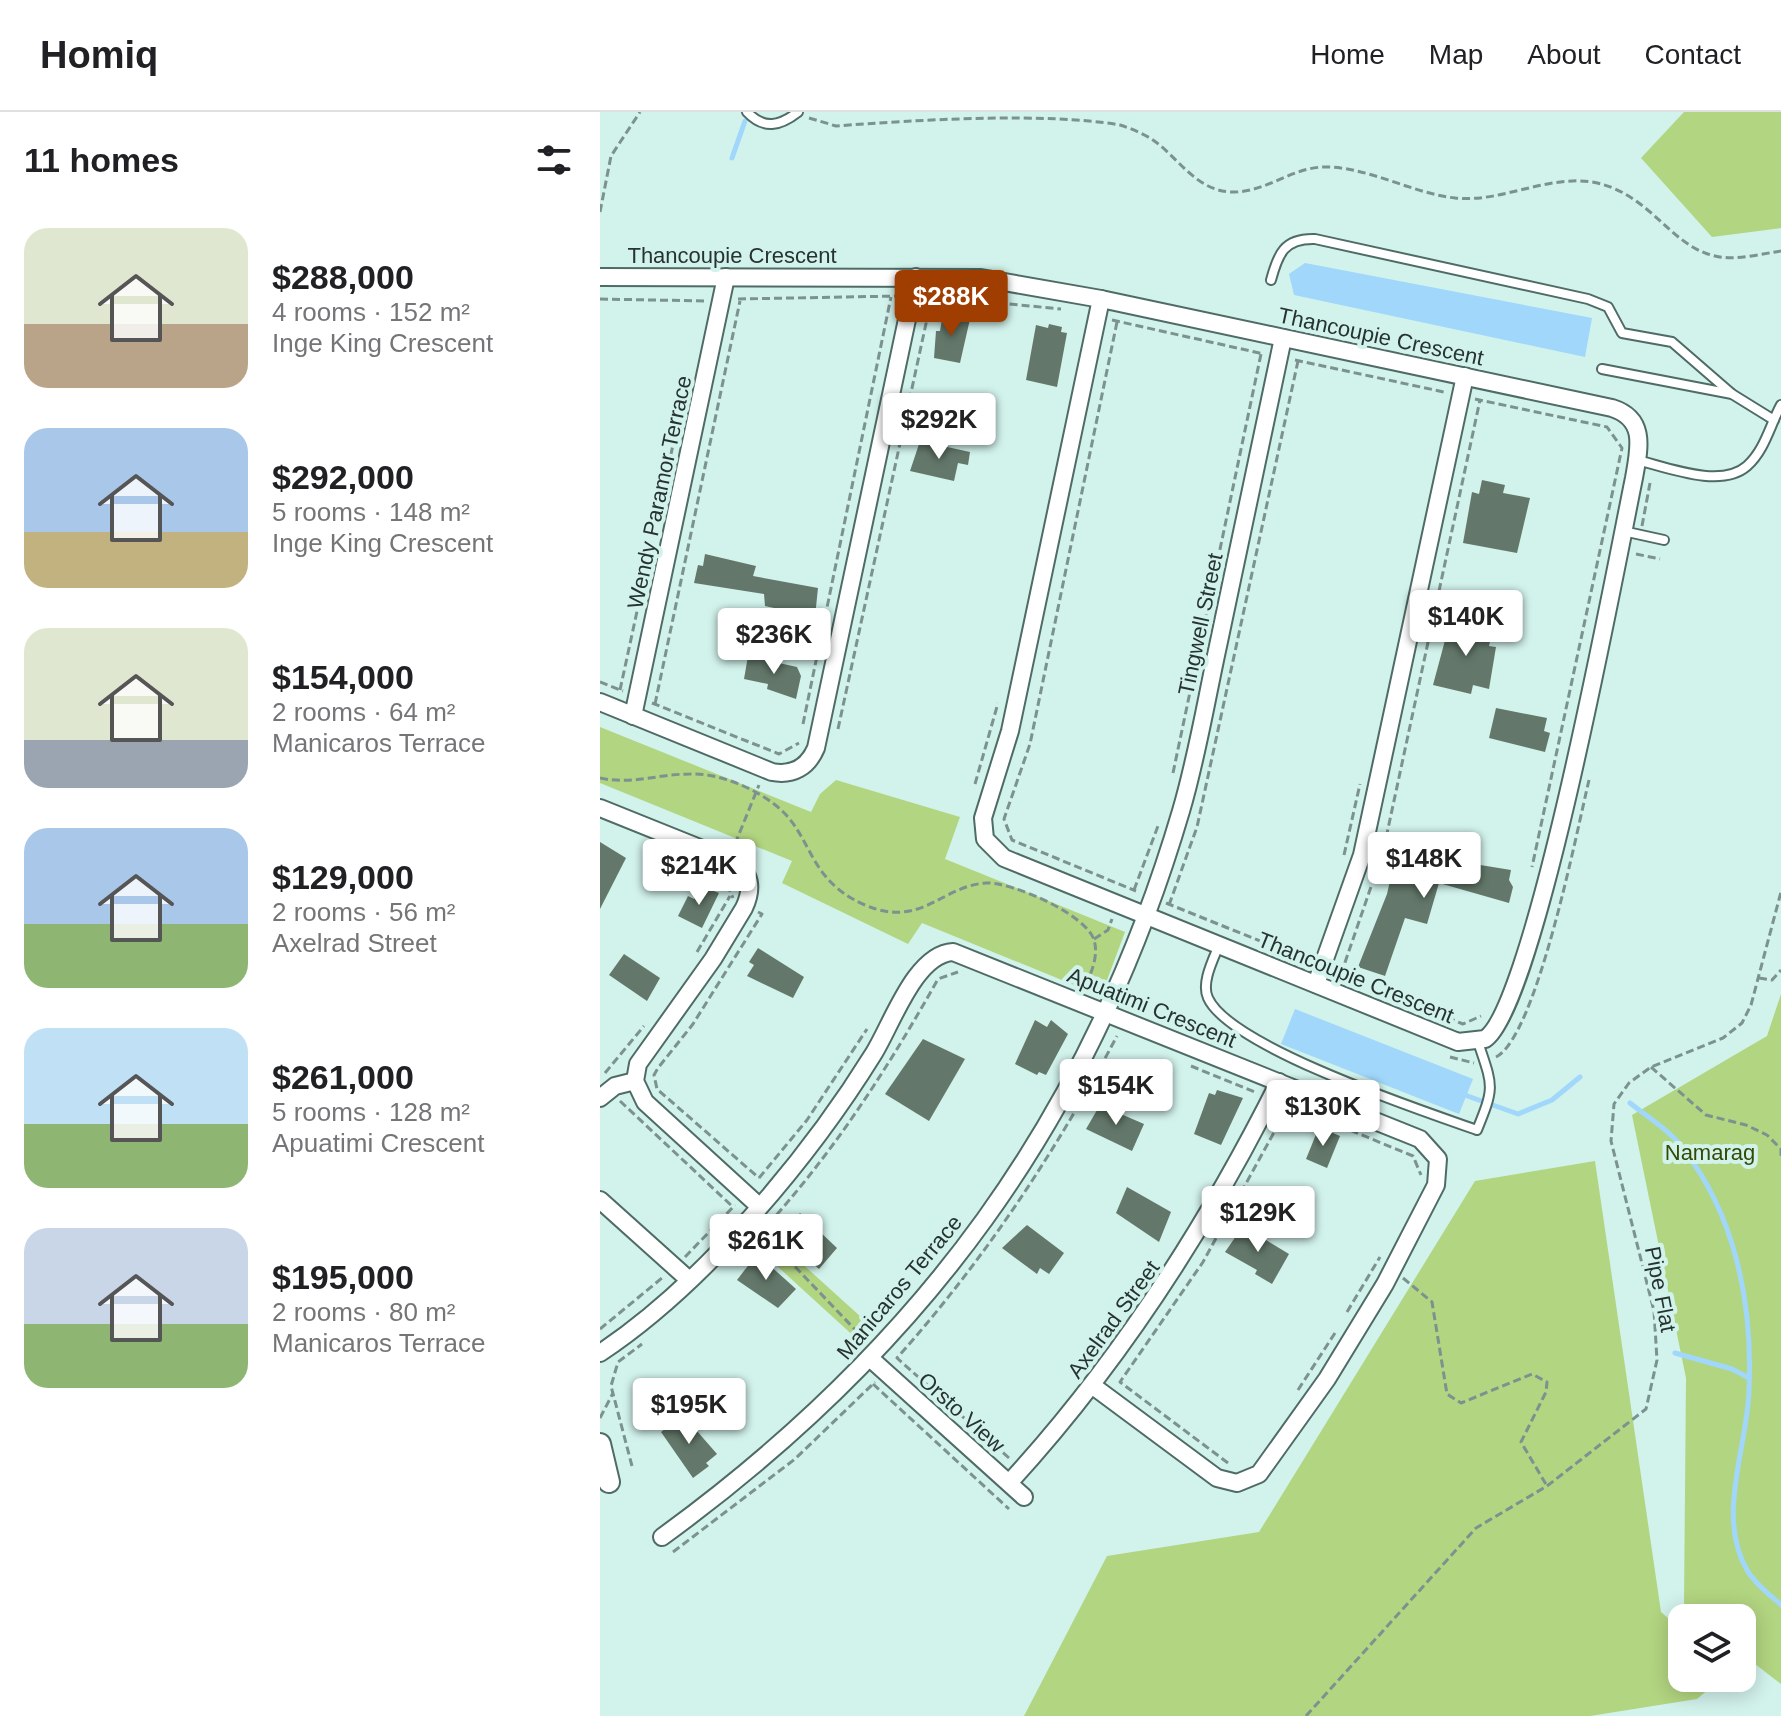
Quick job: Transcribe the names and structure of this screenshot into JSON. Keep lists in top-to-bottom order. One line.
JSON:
{"streets":{"street":["Thancoupie Crescent","Wendy Paramor Terrace","Tingwell Street","Apuatimi Crescent","Manicaros Terrace","Axelrad Street","Orsto View"],"path":["Pipe Flat"]},"crossings":[["Thancoupie Crescent","Wendy Paramor Terrace"],["Thancoupie Crescent","Tingwell Street"],["Thancoupie Crescent","Manicaros Terrace"],["Tingwell Street","Manicaros Terrace"],["Apuatimi Crescent","Manicaros Terrace"],["Apuatimi Crescent","Axelrad Street"],["Manicaros Terrace","Orsto View"],["Axelrad Street","Orsto View"]],"parks":["Namarag"],"page":{"header":"Homiq","nav":["Home","Map","About","Contact"],"heading":"11 homes","list":[{"name":"$288,000","note":"4 rooms · 152 m² · Inge King Crescent"},{"name":"$292,000","note":"5 rooms · 148 m² · Inge King Crescent"},{"name":"$154,000","note":"2 rooms · 64 m² · Manicaros Terrace"},{"name":"$129,000","note":"2 rooms · 56 m² · Axelrad Street"},{"name":"$261,000","note":"5 rooms · 128 m² · Apuatimi Crescent"},{"name":"$195,000","note":"2 rooms · 80 m² · Manicaros Terrace"}],"price":["$288K","$292K","$140K","$236K","$148K","$214K","$154K","$130K","$129K","$261K","$195K"]}}
